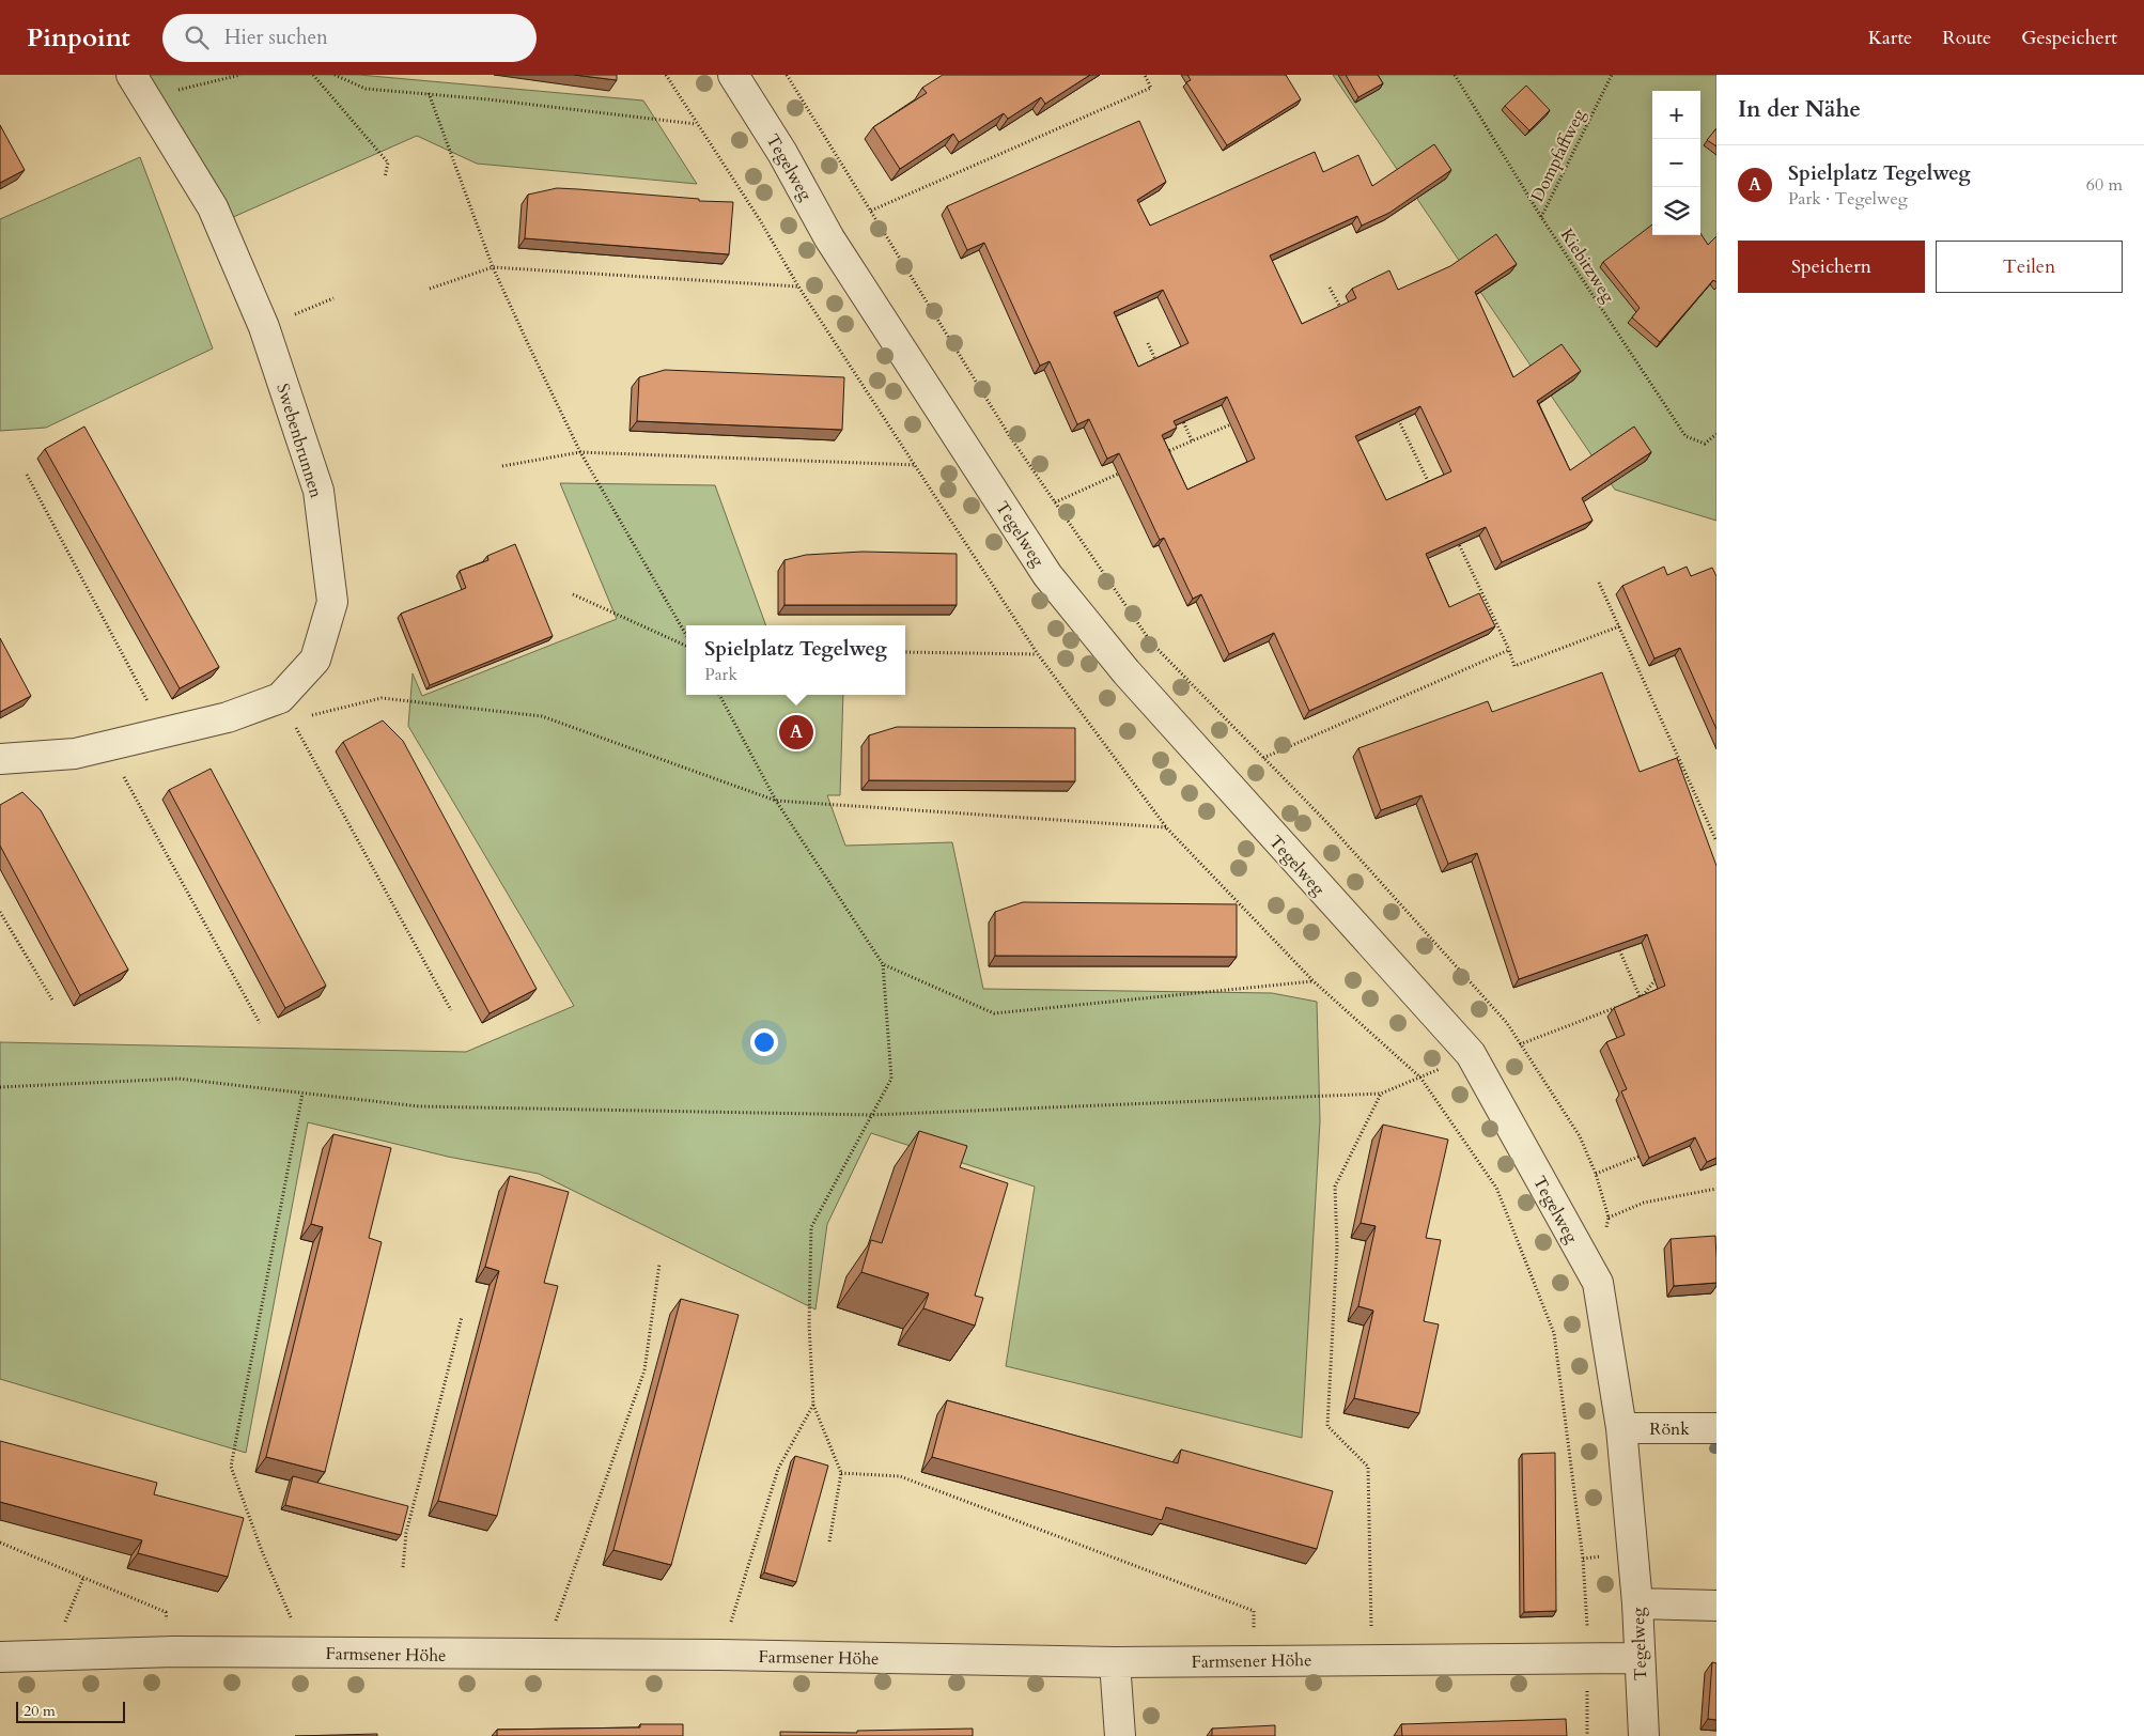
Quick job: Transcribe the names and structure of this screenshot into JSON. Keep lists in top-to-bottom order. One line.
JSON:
{"streets":{"street":["Tegelweg","Swebenbrunnen","Rönk","Farmsener Höhe"],"path":["Dompfaffweg","Kiebitzweg"]},"crossings":[["Dompfaffweg","Kiebitzweg"],["Tegelweg","Rönk"],["Tegelweg","Farmsener Höhe"]],"scale_bar":"20 m","page":{"header":"Pinpoint","search":"Hier suchen","nav":["Karte","Route","Gespeichert"],"heading":"In der Nähe","map_buttons":["+","−"],"list":[{"mark":"A","name":"Spielplatz Tegelweg","note":"Park · Tegelweg","value":"60 m"}],"buttons":["Speichern","Teilen"],"popup":["Spielplatz Tegelweg","Park"],"pins":"A","scale":"20 m"}}
